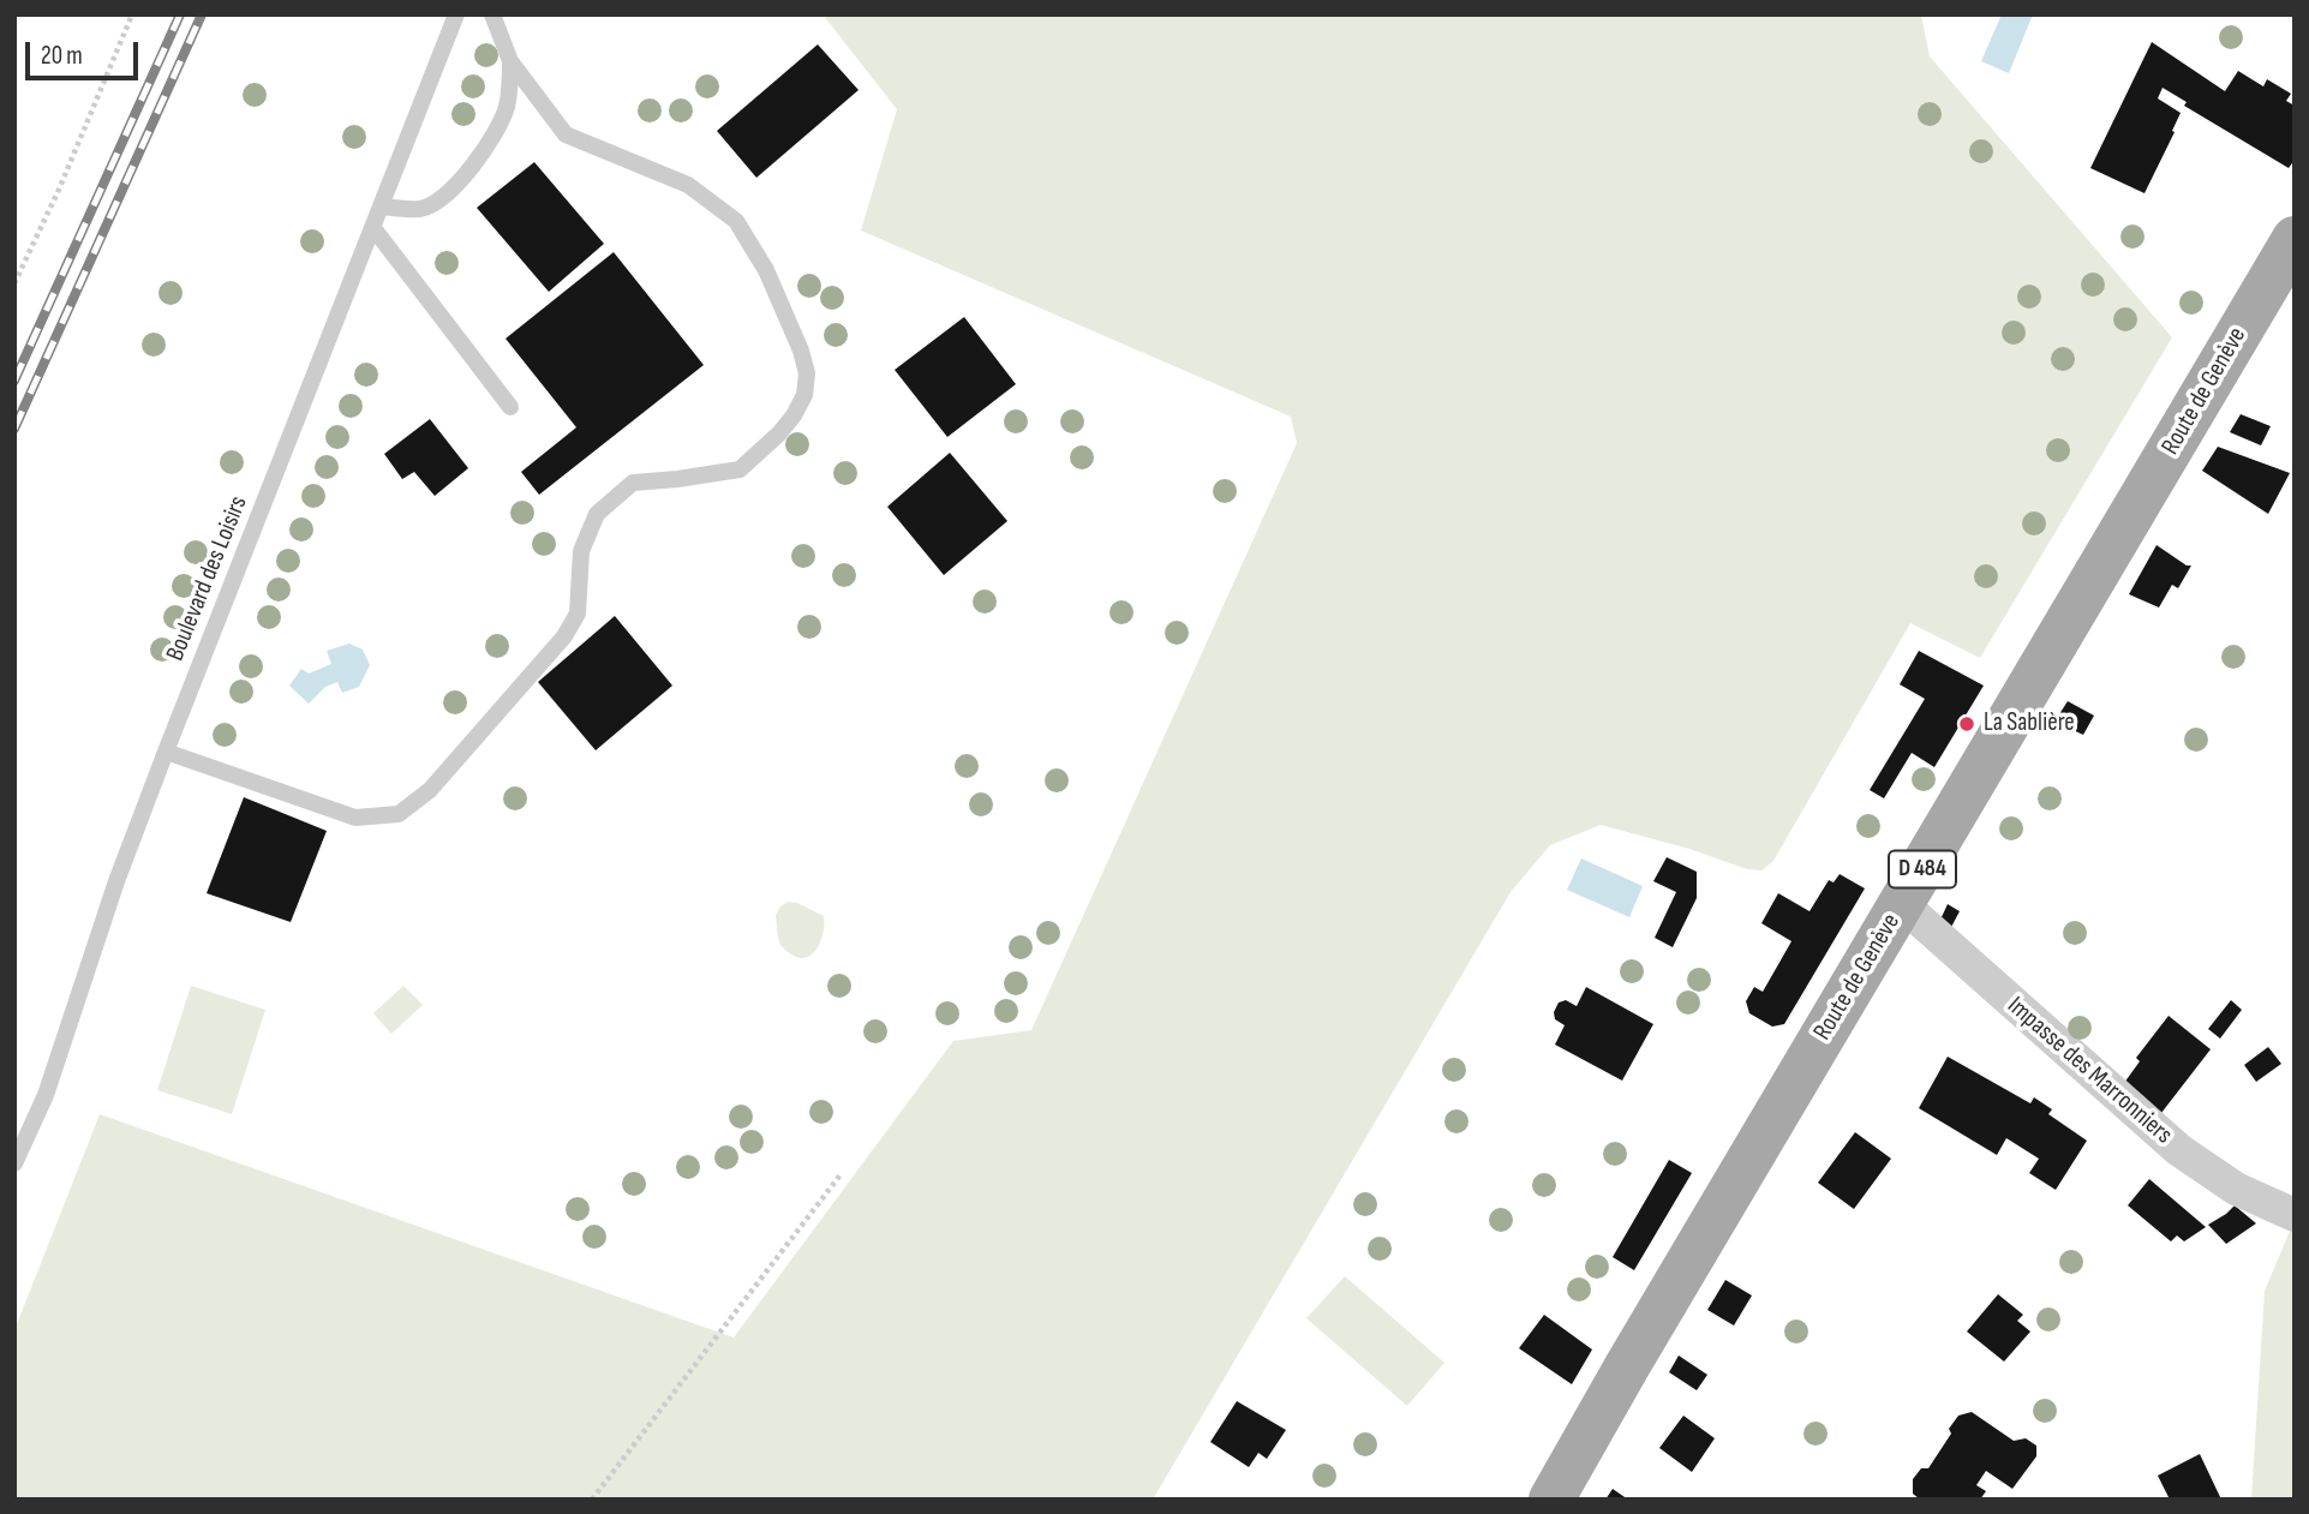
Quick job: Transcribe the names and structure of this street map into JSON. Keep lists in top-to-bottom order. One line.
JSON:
{"streets":{"main road":["Route de Genève","D 484"],"street":["Impasse des Marronniers"],"lane":["Boulevard des Loisirs"]},"crossings":[["Route de Genève","Impasse des Marronniers"]],"places":["La Sablière"],"scale_bar":"20 m"}
